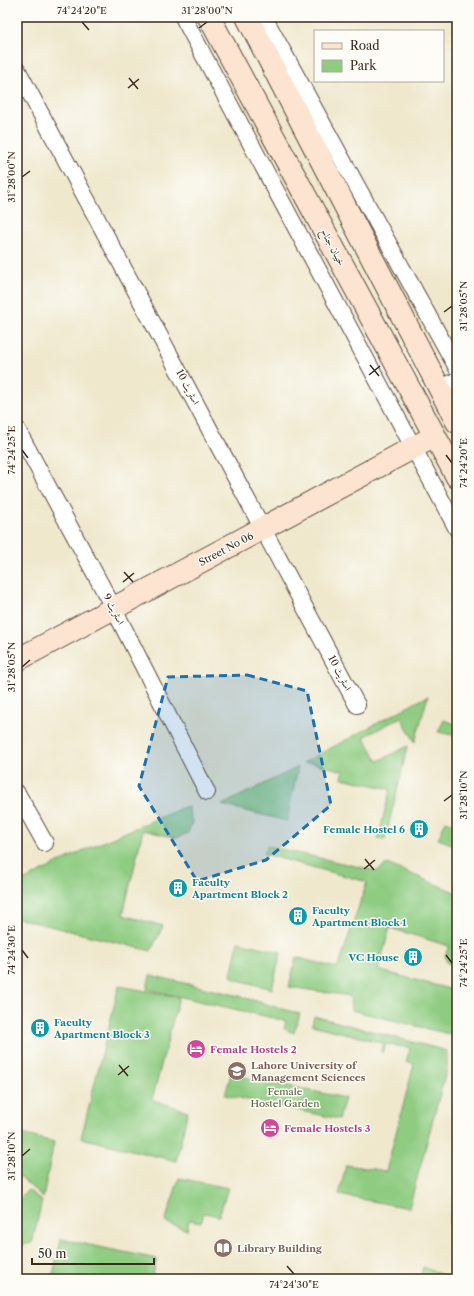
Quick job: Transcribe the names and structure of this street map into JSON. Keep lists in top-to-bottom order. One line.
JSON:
{"streets":{"main road":["خیبان جناح","Street No 06"],"street":["اسٹریٹ 10","اسٹریٹ 9"]},"crossings":[["خیبان جناح","Street No 06"],["اسٹریٹ 10","Street No 06"],["Street No 06","اسٹریٹ 9"]],"parks":["Female Hostel Garden"],"places":{"building":["Female Hostel 6","Faculty Apartment Block 2","Faculty Apartment Block 1","VC House","Faculty Apartment Block 3"],"hotel":["Female Hostels 2","Female Hostels 3"],"school or university":["Lahore University of Management Sciences"],"library":["Library Building"]},"legend":["Road","Park"],"scale_bar":"50 m","coordinates":["74°24'20\"E","31°28'00\"N","31°28'05\"N","74°24'25\"E","31°28'10\"N","74°24'30\"E"]}
